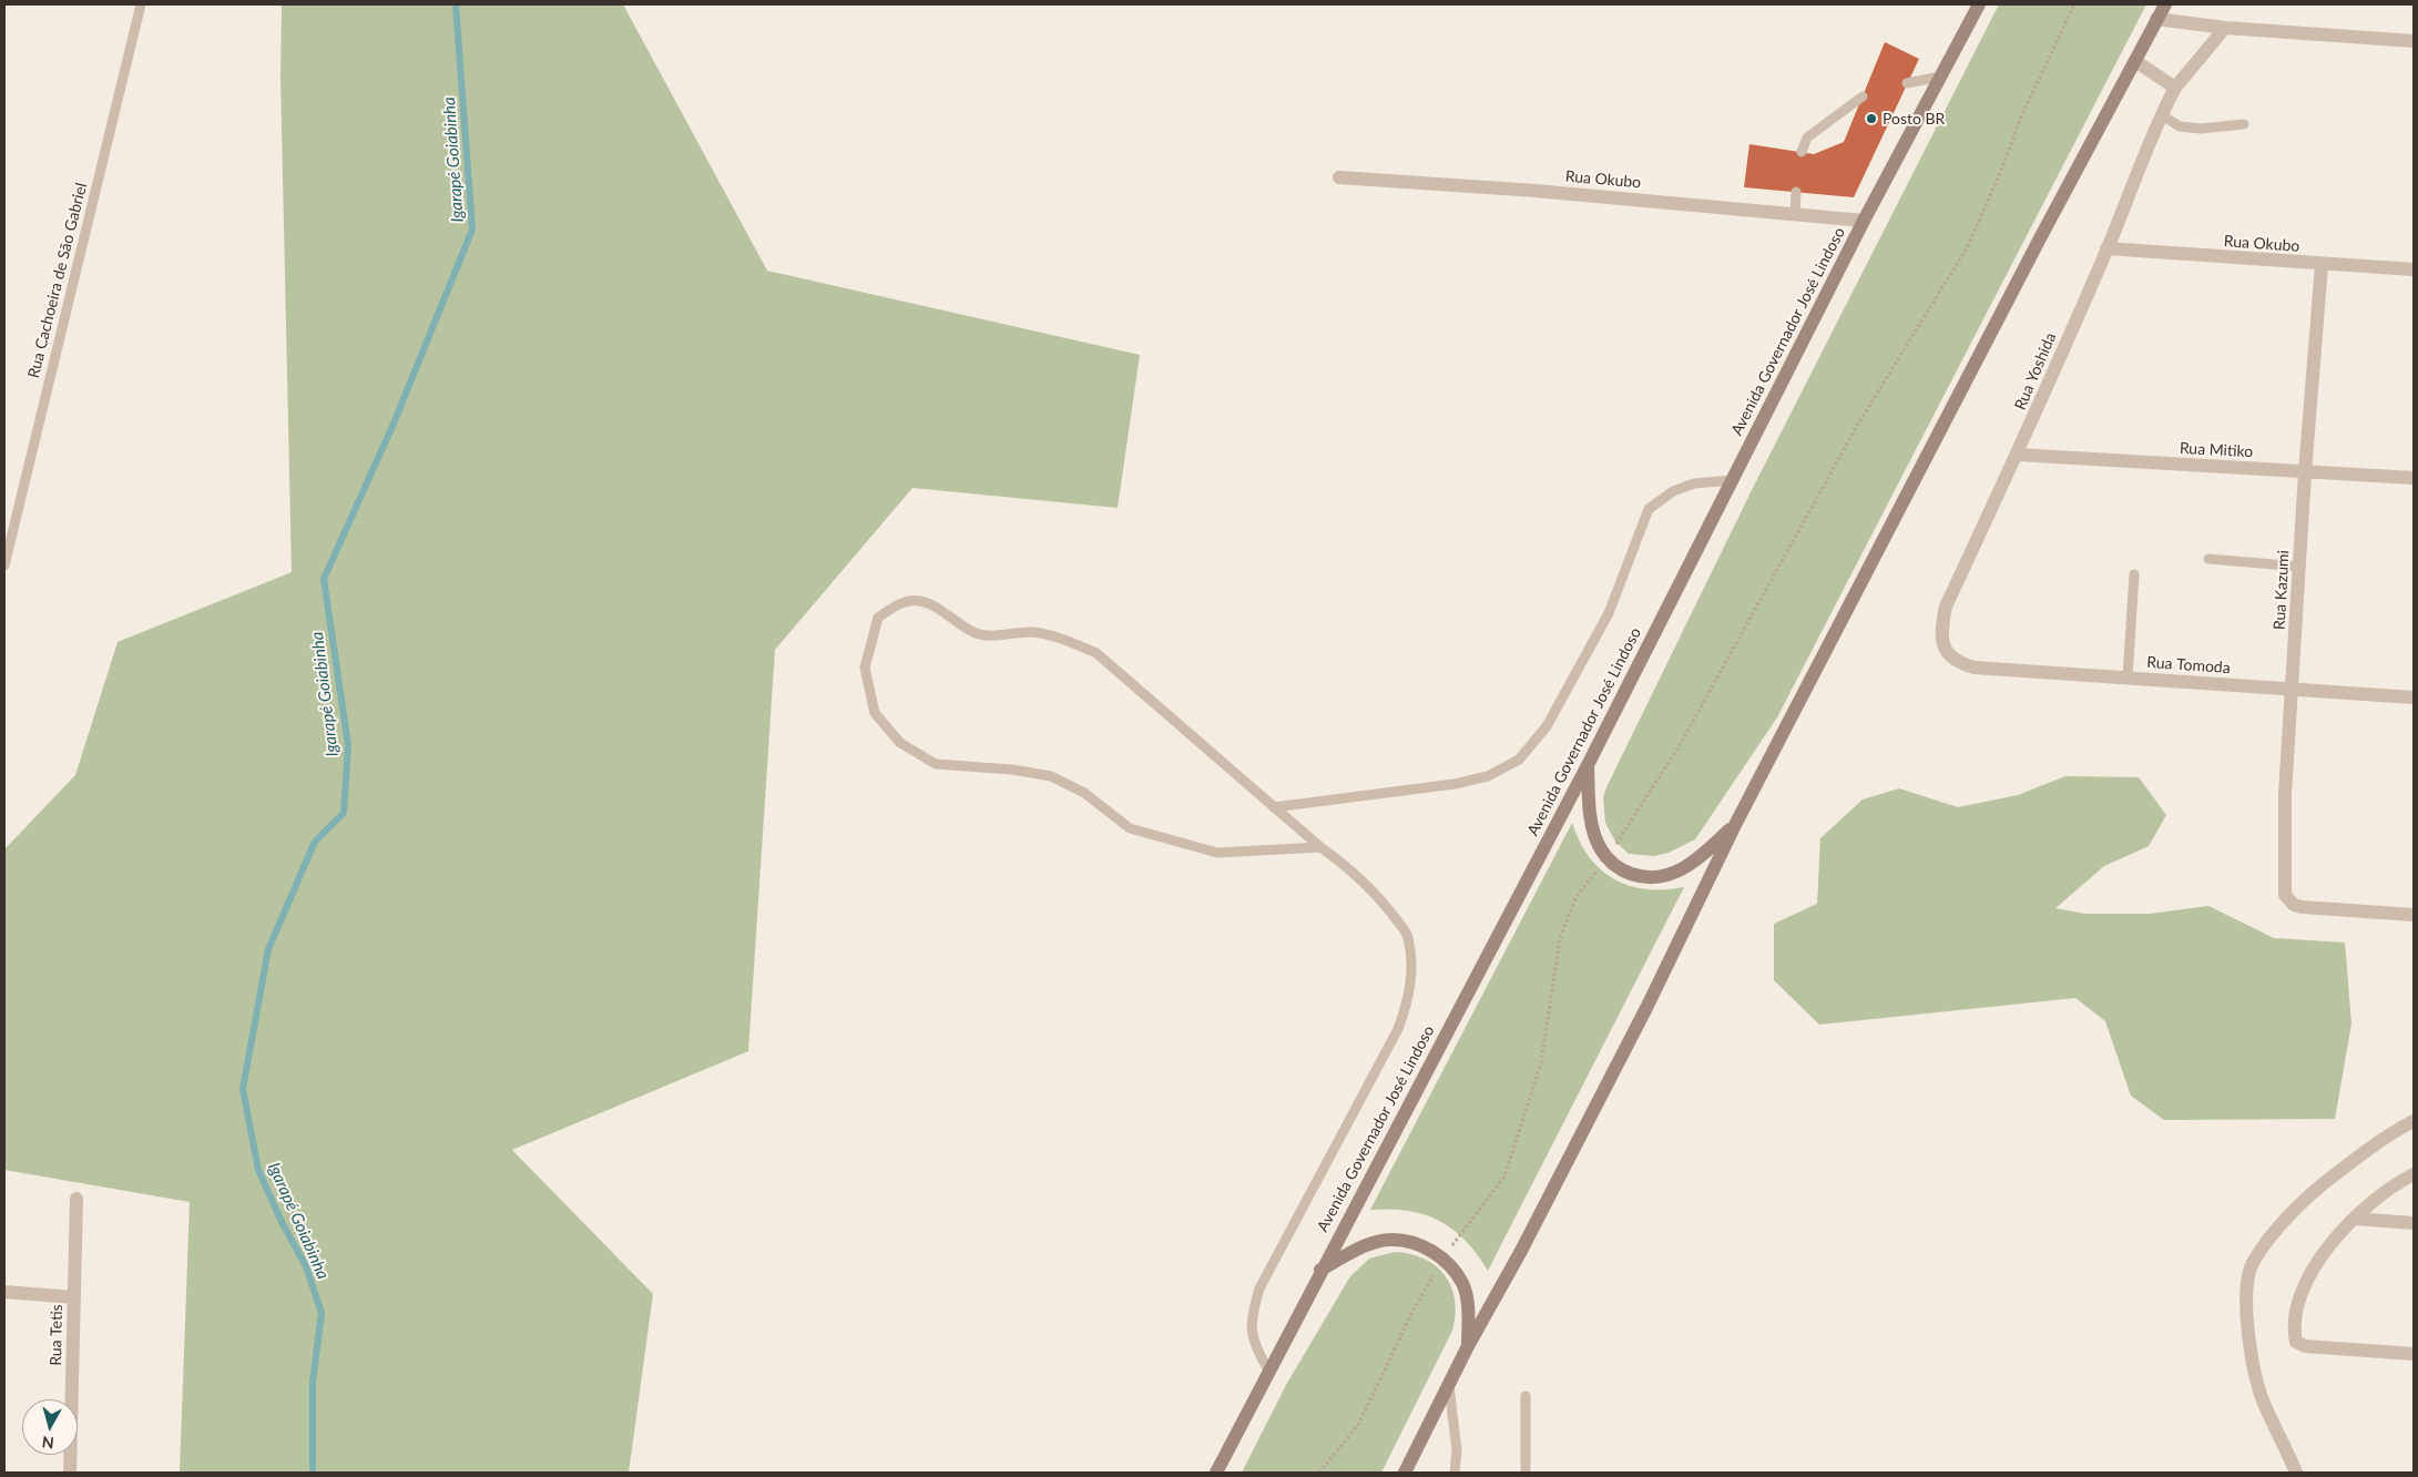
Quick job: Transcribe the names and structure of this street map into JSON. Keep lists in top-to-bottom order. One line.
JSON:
{"streets":{"main road":["Avenida Governador José Lindoso"],"street":["Rua Okubo","Rua Yoshida","Rua Mitiko","Rua Kazumi","Rua Tomoda","Rua Tetis"],"lane":["Rua Cachoeira de São Gabriel"]},"crossings":[["Rua Okubo","Avenida Governador José Lindoso"],["Rua Okubo","Rua Yoshida"],["Rua Okubo","Rua Kazumi"],["Rua Yoshida","Rua Mitiko"],["Rua Yoshida","Rua Tomoda"],["Rua Mitiko","Rua Kazumi"],["Rua Kazumi","Rua Tomoda"]],"water":["Igarapé Goiabinha"],"places":["Posto BR"],"north":"bottom"}
